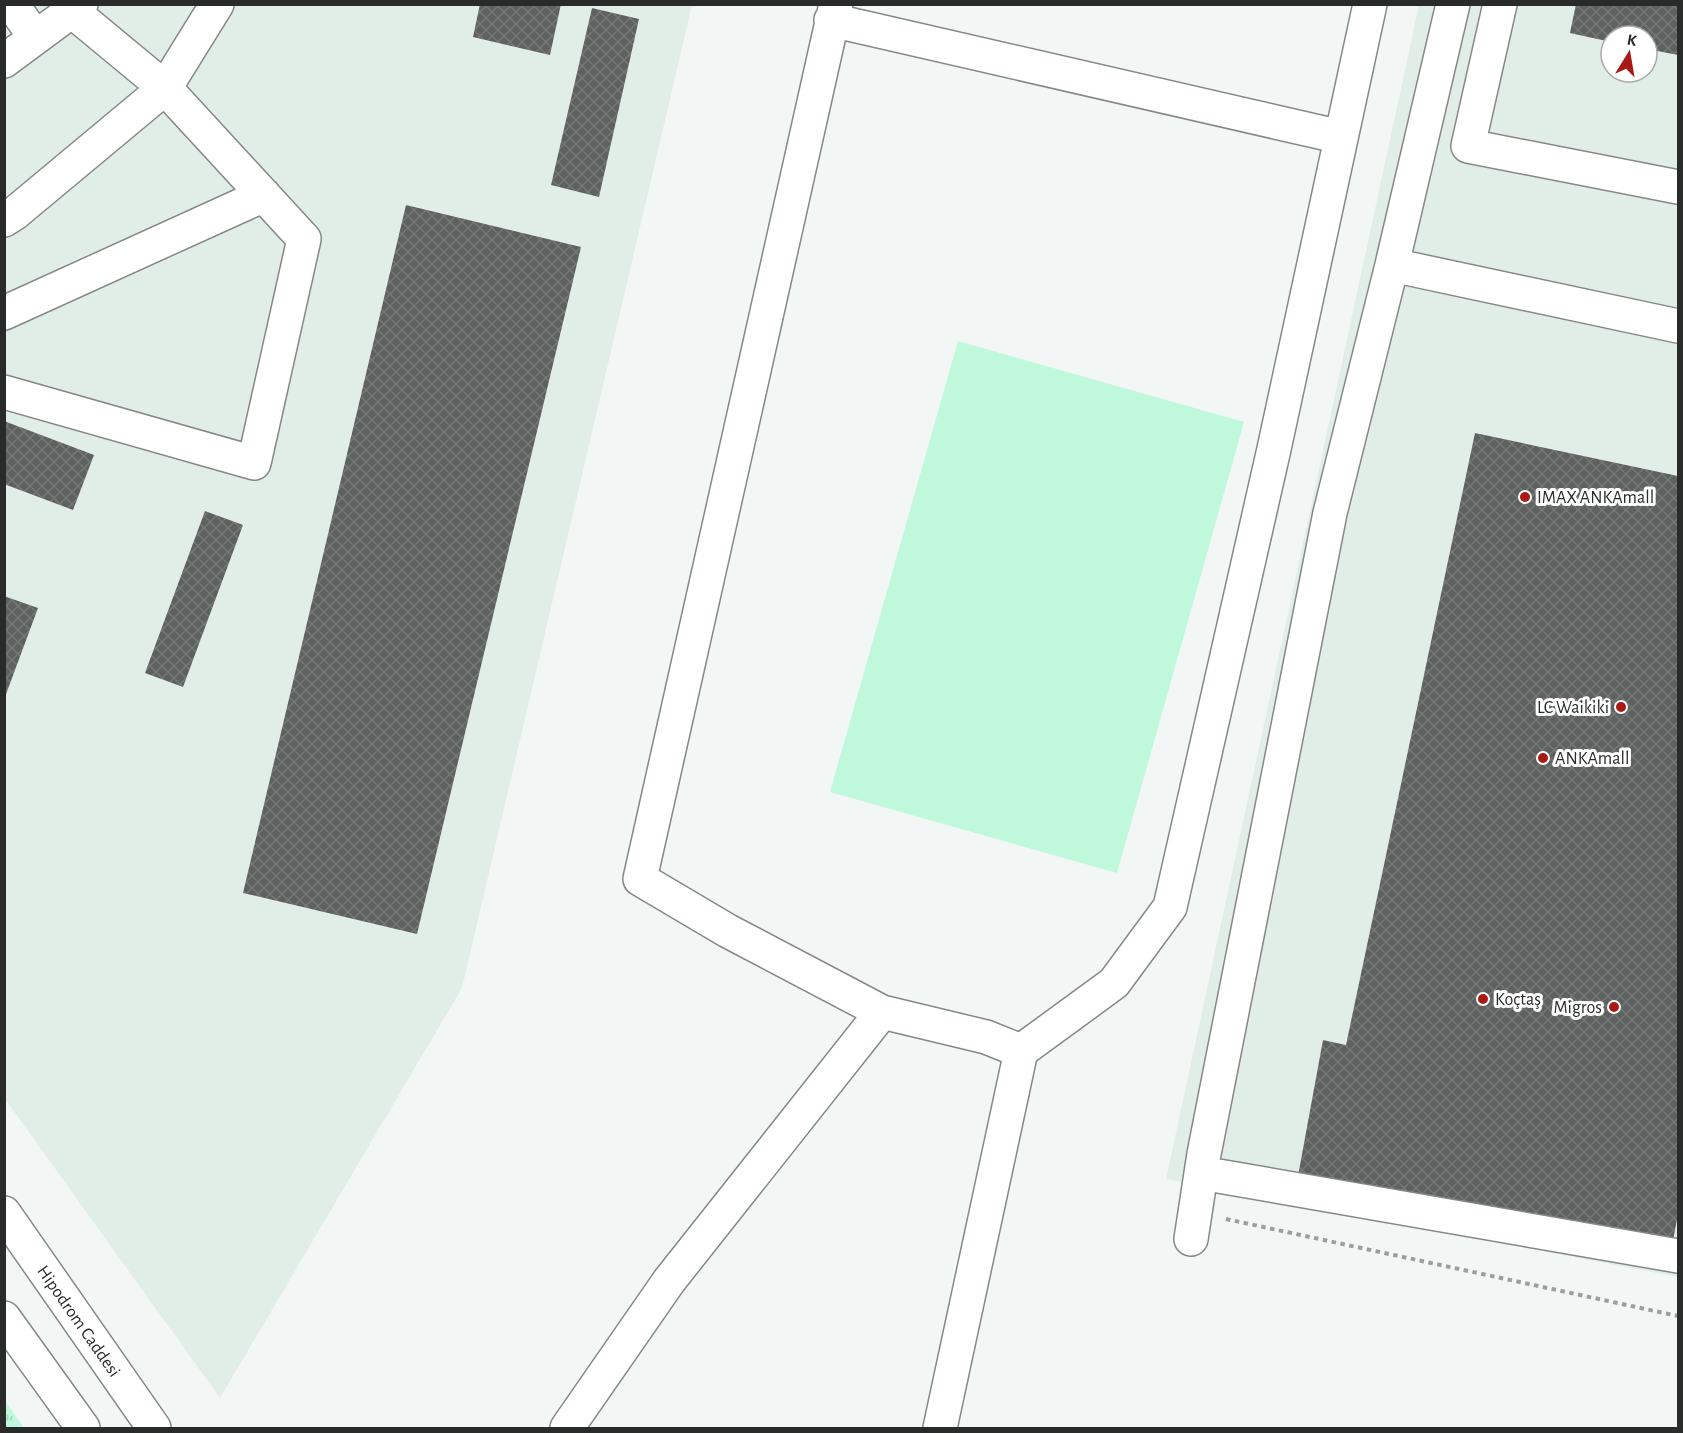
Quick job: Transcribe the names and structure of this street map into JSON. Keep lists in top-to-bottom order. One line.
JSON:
{"streets":{"main road":["Hipodrom Caddesi"]},"places":["IMAX ANKAmall","LC Waikiki","ANKAmall","Koçtaş","Migros"],"north":"top"}
